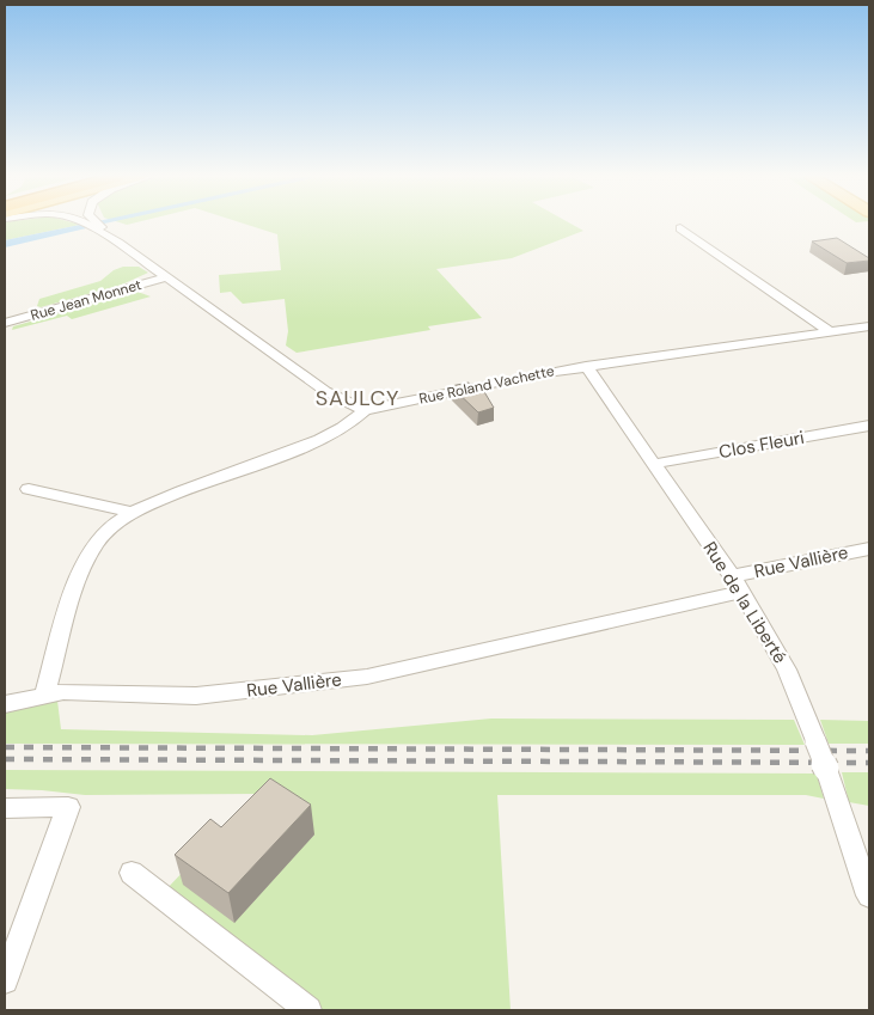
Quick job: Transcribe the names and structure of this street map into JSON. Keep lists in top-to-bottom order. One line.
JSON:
{"streets":{"street":["Rue Jean Monnet","Rue Roland Vachette","Clos Fleuri","Rue Vallière","Rue de la Liberté"]},"crossings":[["Rue Roland Vachette","Rue de la Liberté"],["Clos Fleuri","Rue de la Liberté"],["Rue Vallière","Rue de la Liberté"]],"districts":["SAULCY"]}
